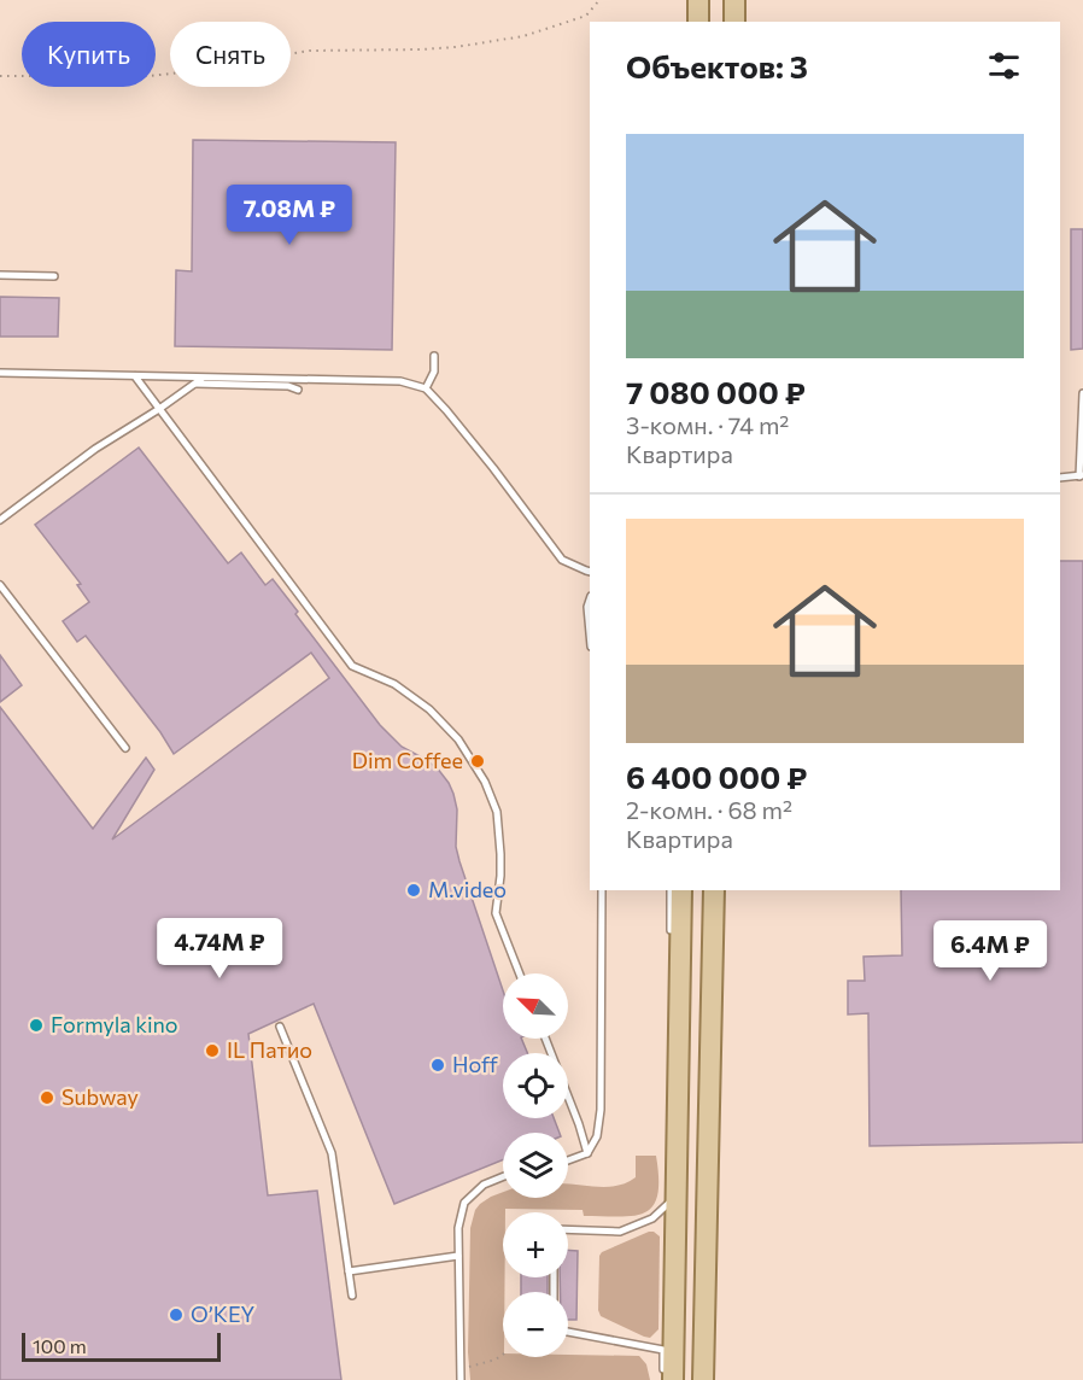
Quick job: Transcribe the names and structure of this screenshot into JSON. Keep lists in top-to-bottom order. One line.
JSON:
{"places":["Dim Coffee","M.video","Formyla kino","IL Патио","Hoff","Subway","O’KEY"],"scale_bar":"100 m","north":"top left","page":{"chip":["Купить","Снять"],"heading":"Объектов: 3","list":[{"name":"7 080 000 ₽","note":"3-комн. · 74 m² · Квартира"},{"name":"6 400 000 ₽","note":"2-комн. · 68 m² · Квартира"}],"price":["7.08M ₽","4.74M ₽","6.4M ₽"],"map_buttons":["+","−"],"scale":"100 m"}}
